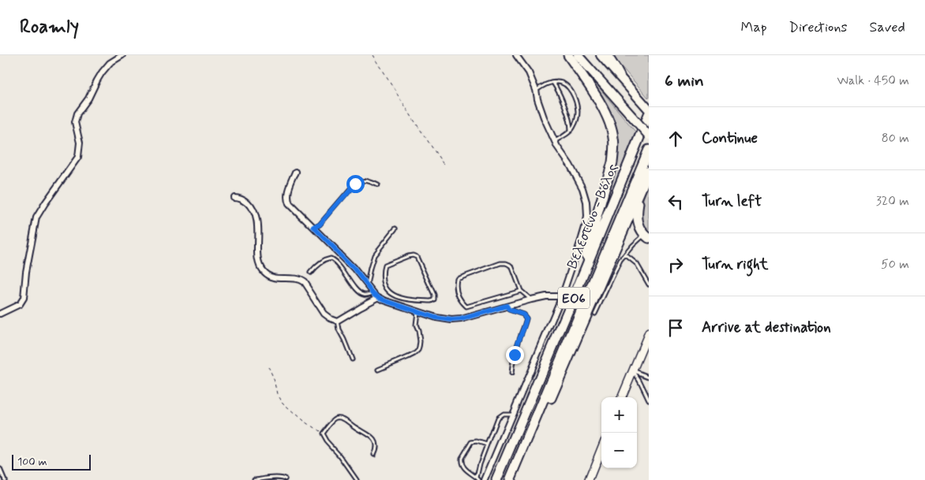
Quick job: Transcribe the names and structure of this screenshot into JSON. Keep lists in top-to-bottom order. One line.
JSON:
{"streets":{"highway":["Βελεστίνο - Βόλος","ΕΟ6"]},"scale_bar":"100 m","page":{"header":"Roamly","nav":["Map","Directions","Saved"],"heading":["6 min","Walk · 450 m"],"list":[["Continue","80 m"],["Turn left","320 m"],["Turn right","50 m"],"Arrive at destination"],"map_buttons":["+","−"],"scale":"100 m"}}
